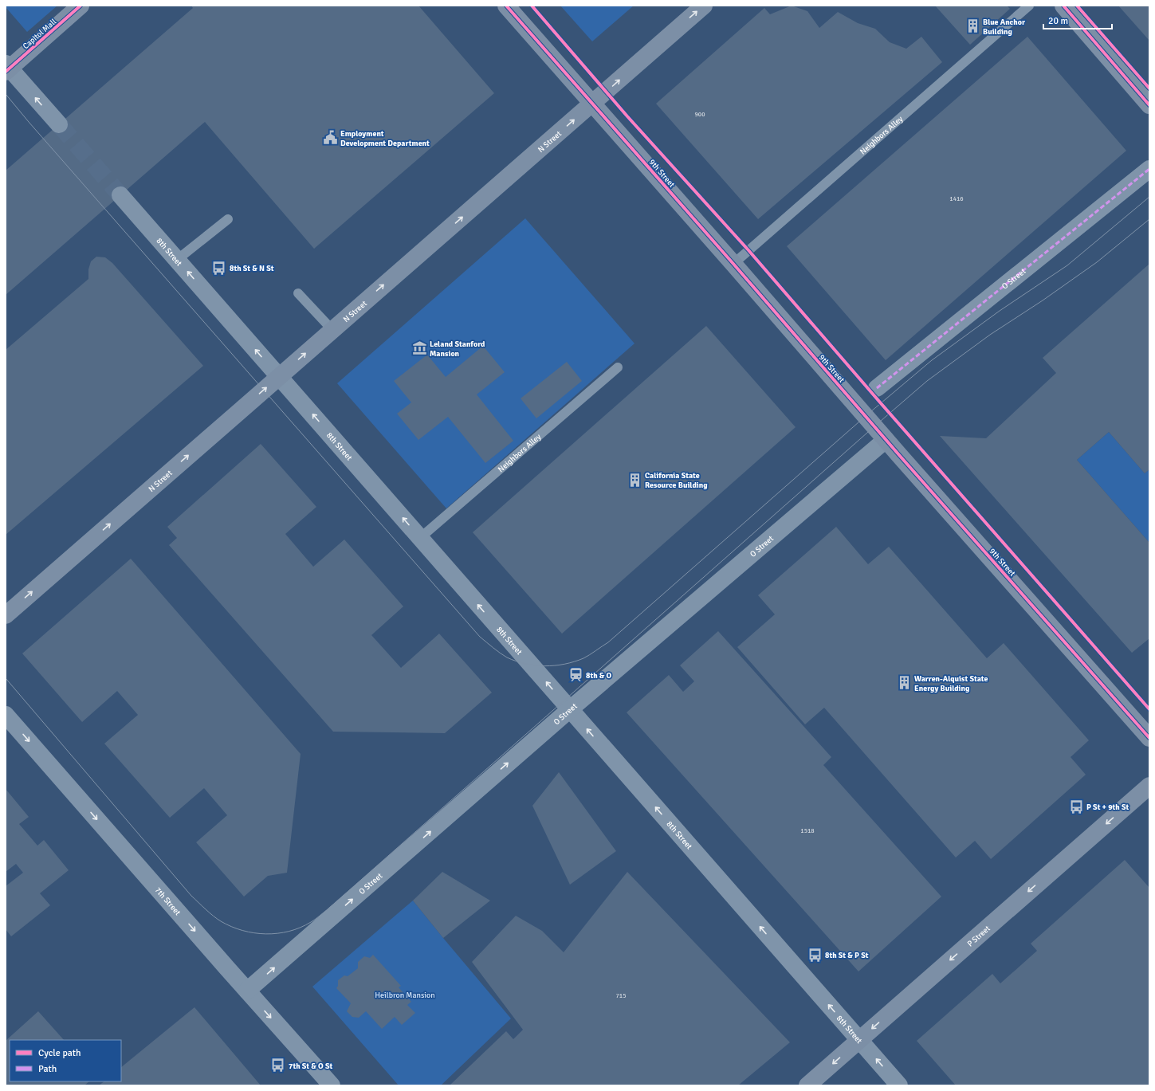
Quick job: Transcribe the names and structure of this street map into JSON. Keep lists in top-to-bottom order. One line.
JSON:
{"streets":{"main road":["Capitol Mall","N Street","9th Street","P Street"],"street":["8th Street","O Street","7th Street"],"lane":["Neighbors Alley"]},"crossings":[["Neighbors Alley","9th Street"],["Neighbors Alley","8th Street"],["N Street","9th Street"],["N Street","8th Street"],["9th Street","O Street"],["8th Street","O Street"],["8th Street","P Street"],["O Street","7th Street"]],"one_way":["N Street","8th Street","O Street","7th Street","P Street"],"parks":["Heilbron Mansion"],"places":{"building":["Blue Anchor Building","California State Resource Building","Warren-Alquist State Energy Building"],"public building":["Employment Development Department"],"bus stop":["8th St & N St","P St + 9th St","8th St & P St","7th St & O St"],"museum":["Leland Stanford Mansion"],"station":["8th & O"]},"house_numbers":["900","1416","1518","715"],"legend":["Cycle path","Path"],"scale_bar":"20 m"}
